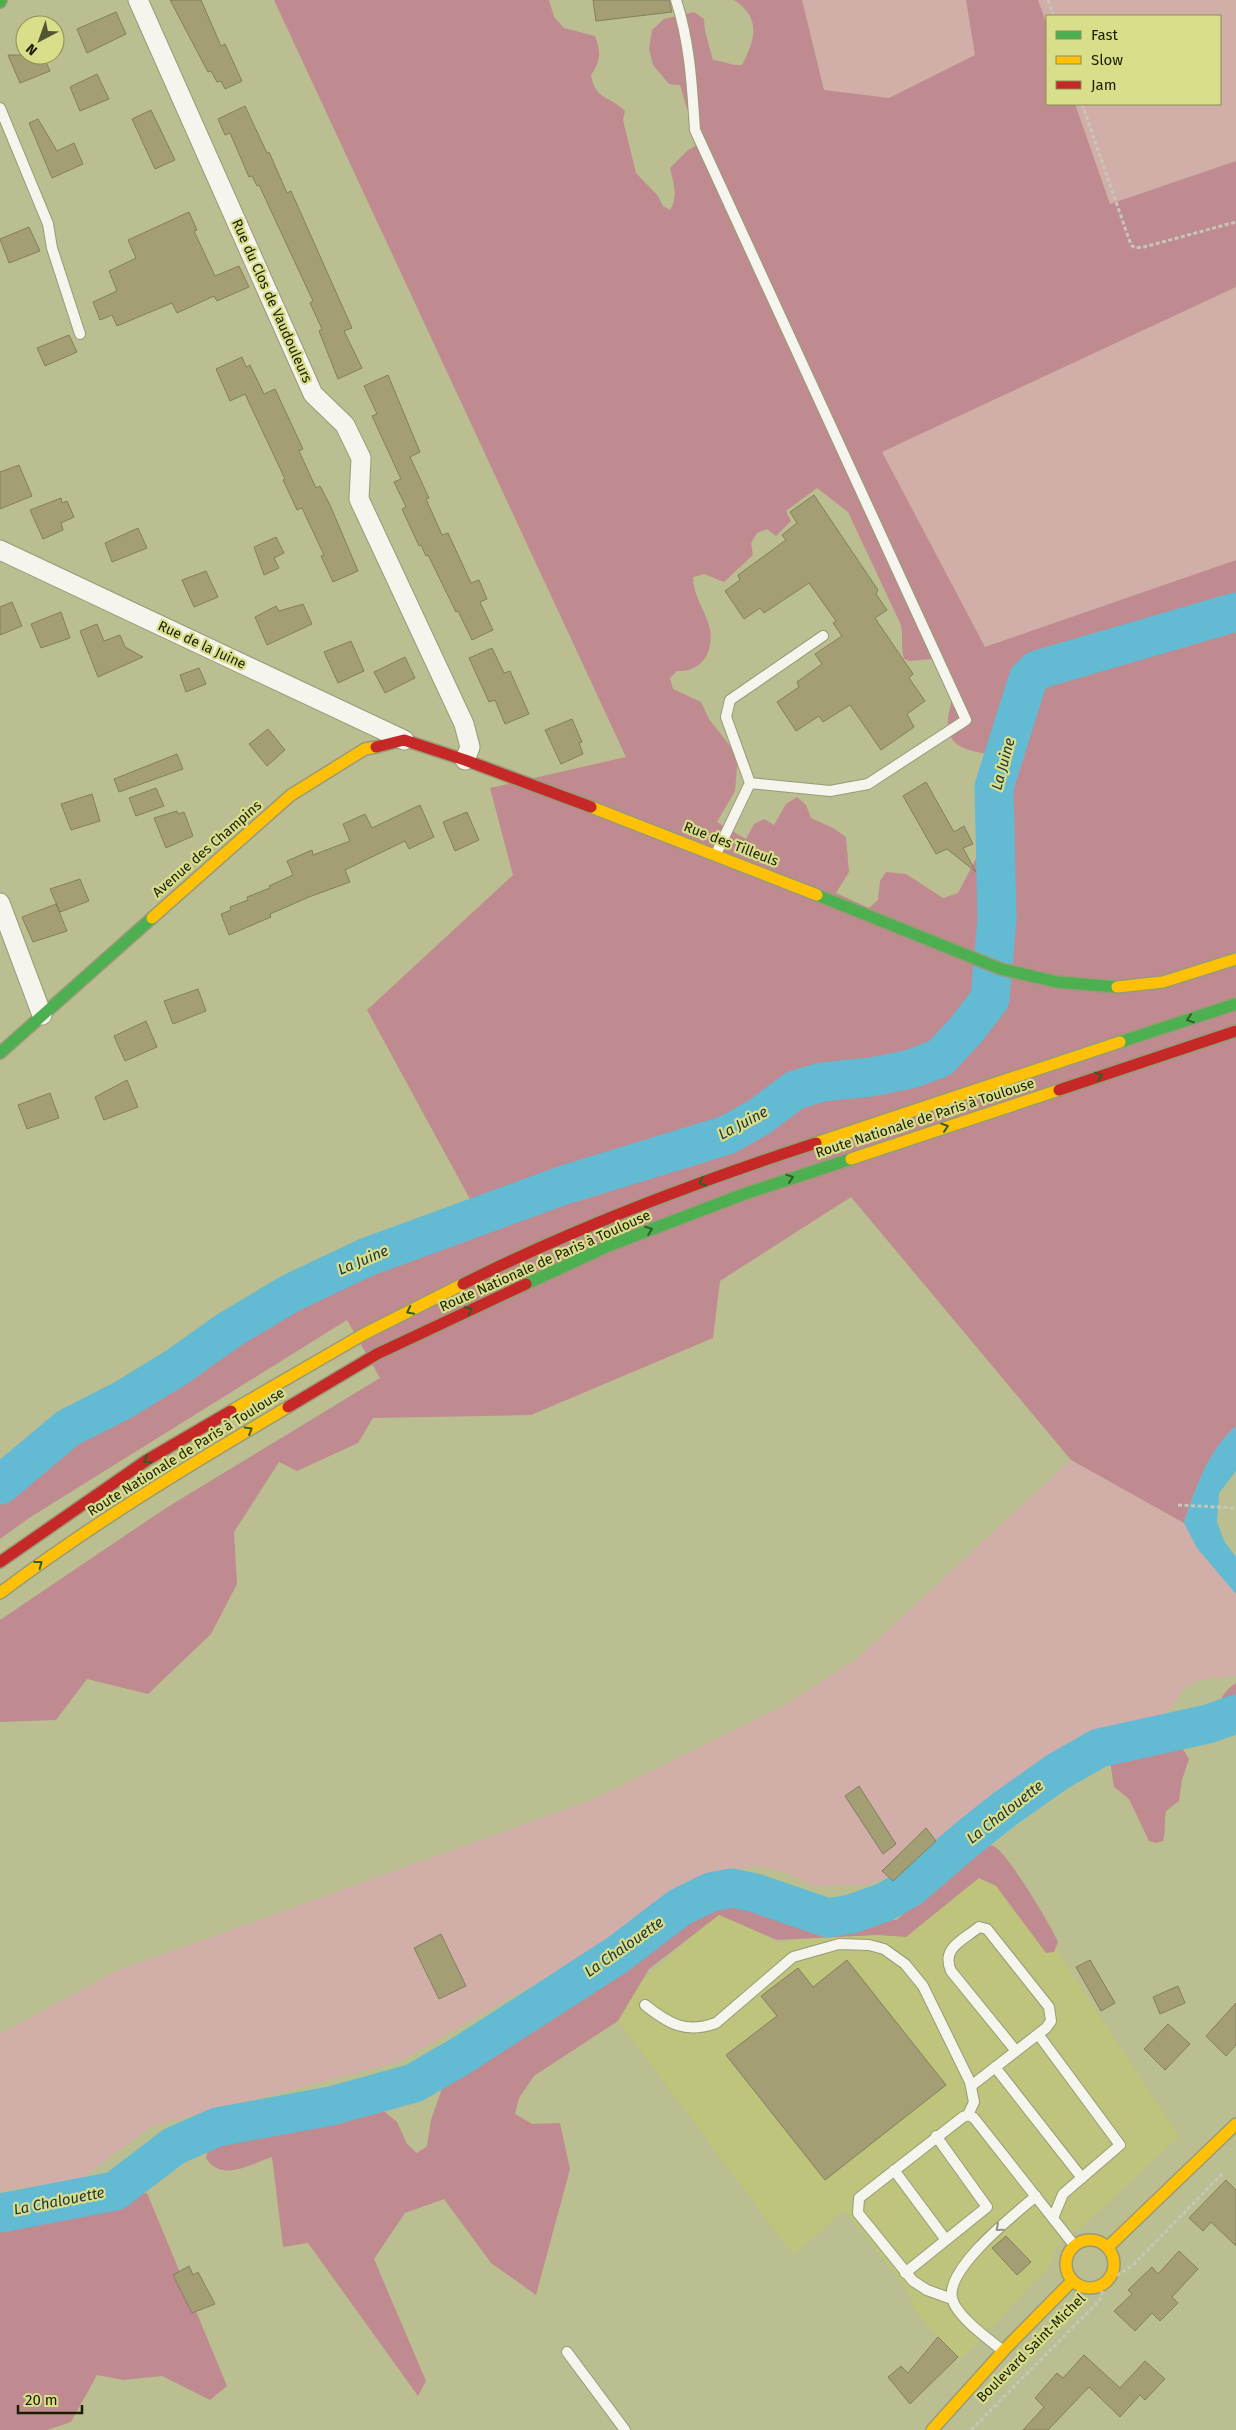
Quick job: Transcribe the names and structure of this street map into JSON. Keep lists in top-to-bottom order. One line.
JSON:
{"streets":{"main road":["Rue des Tilleuls","Avenue des Champins","Route Nationale de Paris à Toulouse","Boulevard Saint-Michel"],"street":["Rue du Clos de Vaudouleurs","Rue de la Juine"]},"crossings":[["Rue du Clos de Vaudouleurs","Rue des Tilleuls"],["Rue de la Juine","Avenue des Champins"]],"water":["La Juine","La Chalouette"],"legend":["Fast","Slow","Jam"],"scale_bar":"20 m","north":"bottom left"}
